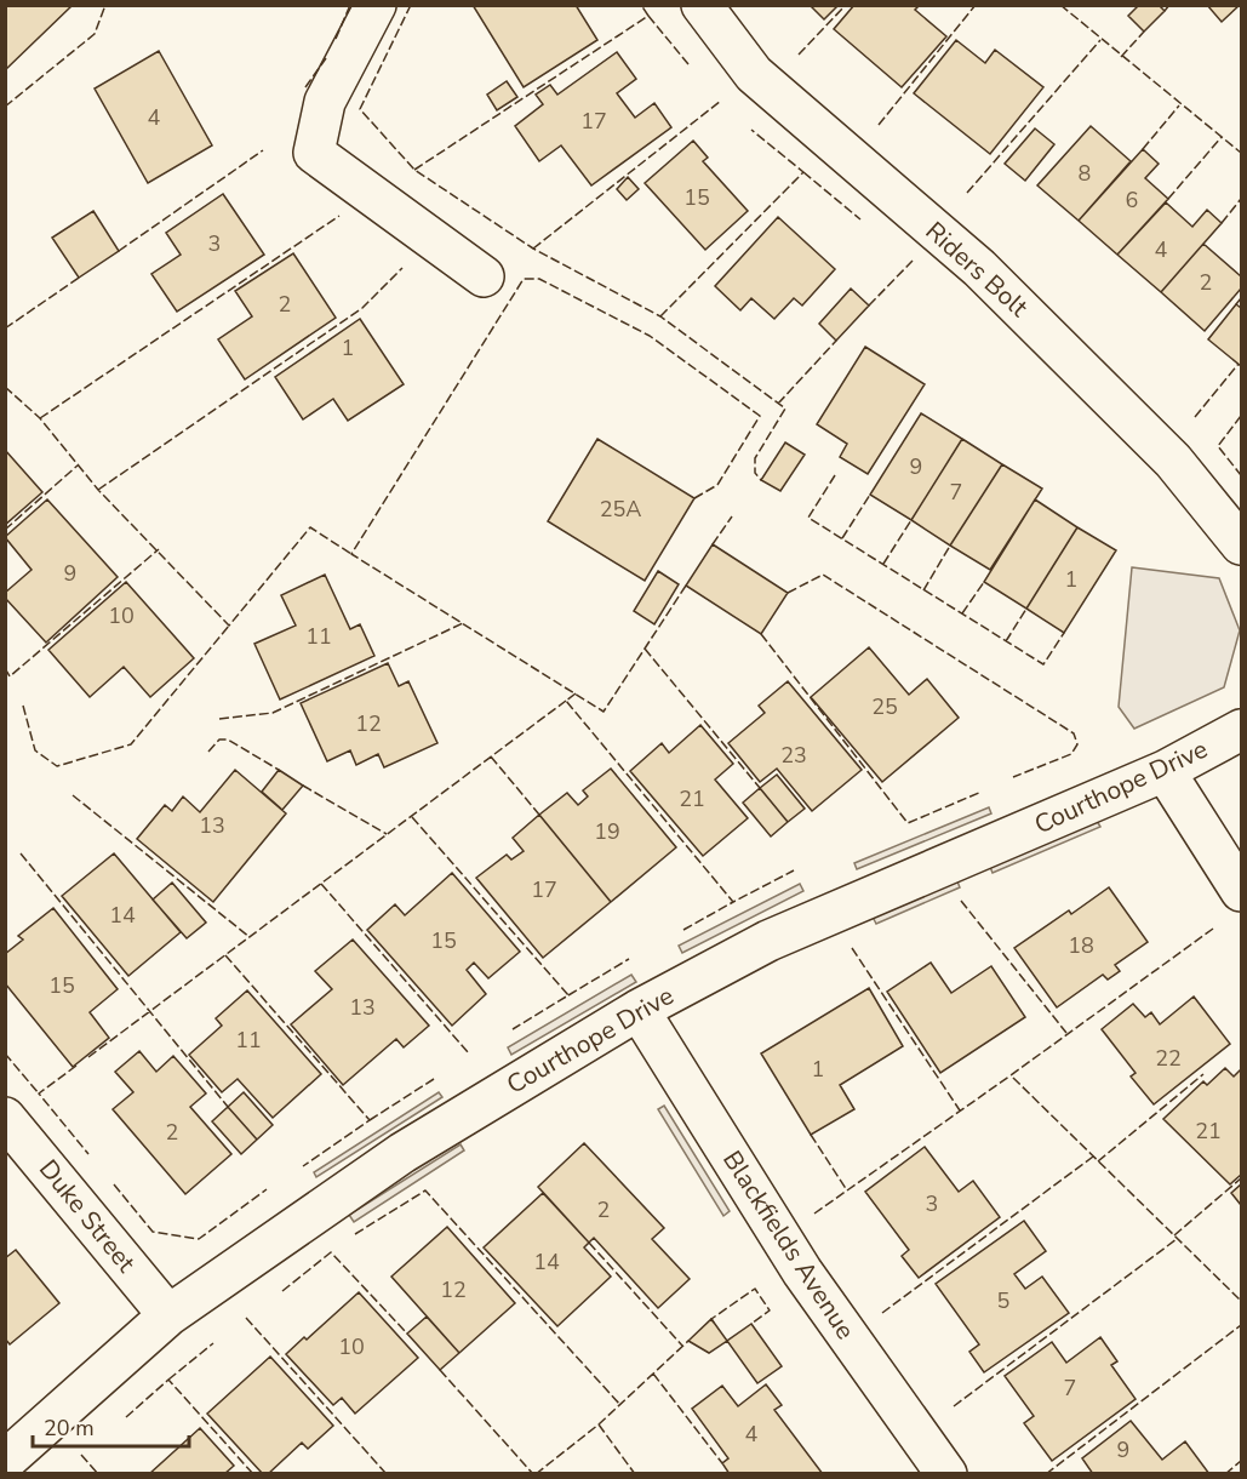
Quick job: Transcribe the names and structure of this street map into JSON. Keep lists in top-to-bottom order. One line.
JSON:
{"streets":{"street":["Riders Bolt","Courthope Drive","Duke Street","Blackfields Avenue"]},"crossings":[["Courthope Drive","Duke Street"],["Courthope Drive","Blackfields Avenue"]],"house_numbers":["4","17","8","15","6","3","4","2","2","1","9","7","25A","9","1","10","11","25","12","23","21","13","19","17","14","15","18","15","13","11","22","1","21","2","3","2","14","12","5","10","7","4","9"],"scale_bar":"20 m"}
